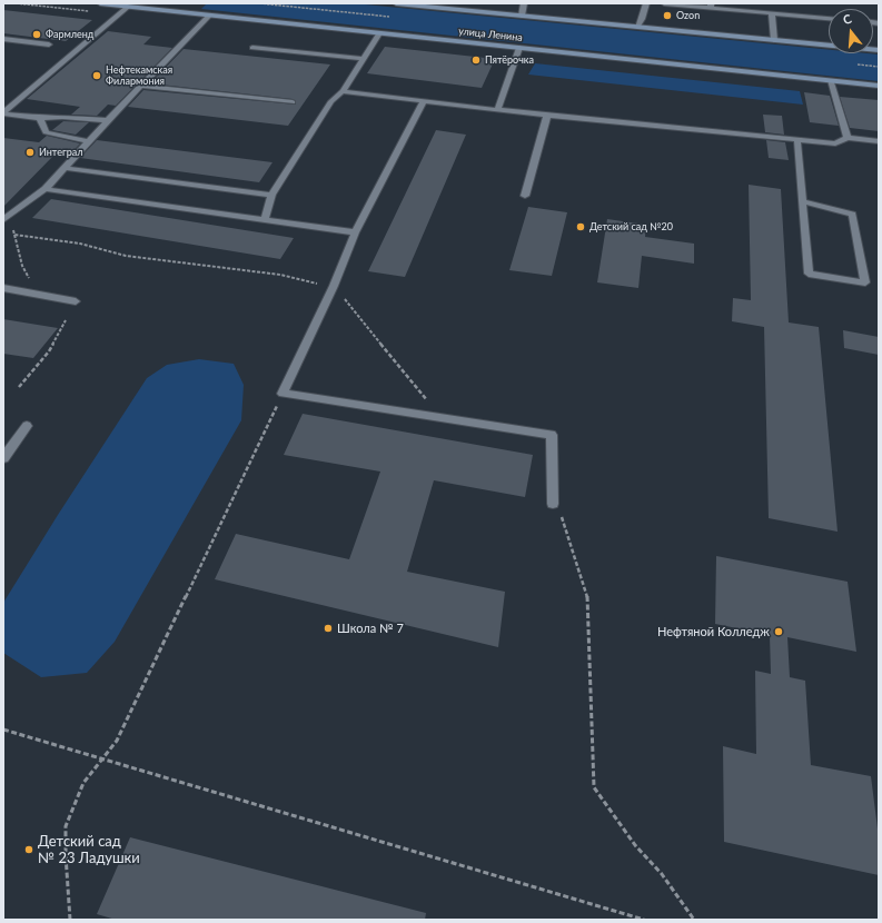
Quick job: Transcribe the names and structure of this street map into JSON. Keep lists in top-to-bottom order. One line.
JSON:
{"streets":{"main road":["улица Ленина"]},"places":["Ozon","Фармленд","Пятёрочка","Нефтекамская Филармония","Интеграл","Детский сад №20","Школа № 7","Нефтяной Колледж","Детский сад № 23 Ладушки"],"north":"top"}
